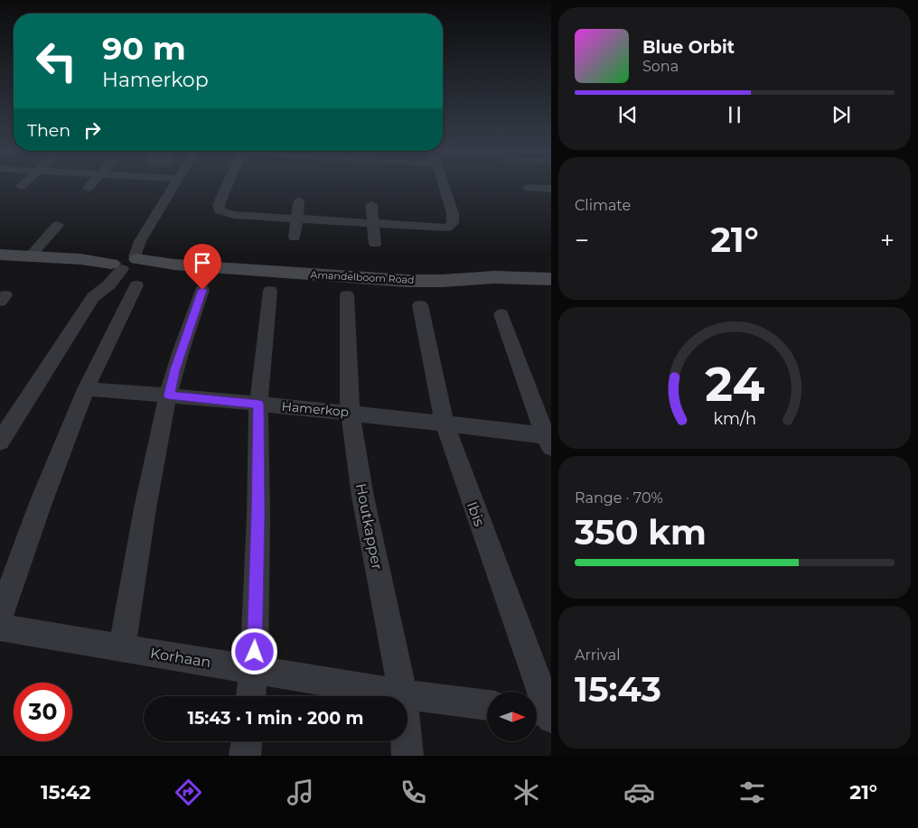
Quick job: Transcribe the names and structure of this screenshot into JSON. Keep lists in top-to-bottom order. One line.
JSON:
{"streets":{"street":["Amandelboom Road","Hamerkop","Ibis","Houtkapper","Korhaan"]},"crossings":[["Hamerkop","Ibis"],["Hamerkop","Houtkapper"],["Houtkapper","Korhaan"]],"north":"right","page":{"turn":["90 m","Hamerkop"],"song":["Blue Orbit","Sona"],"then":"Then","tile":["Climate",["Range · 70%","350 km"],["Arrival","15:43"]],"heat":["−","21°","+"],"limit":"30","trip":"15:43 · 1 min · 200 m","tabs":["15:42","21°"],"gauge":["24","km/h"]}}
